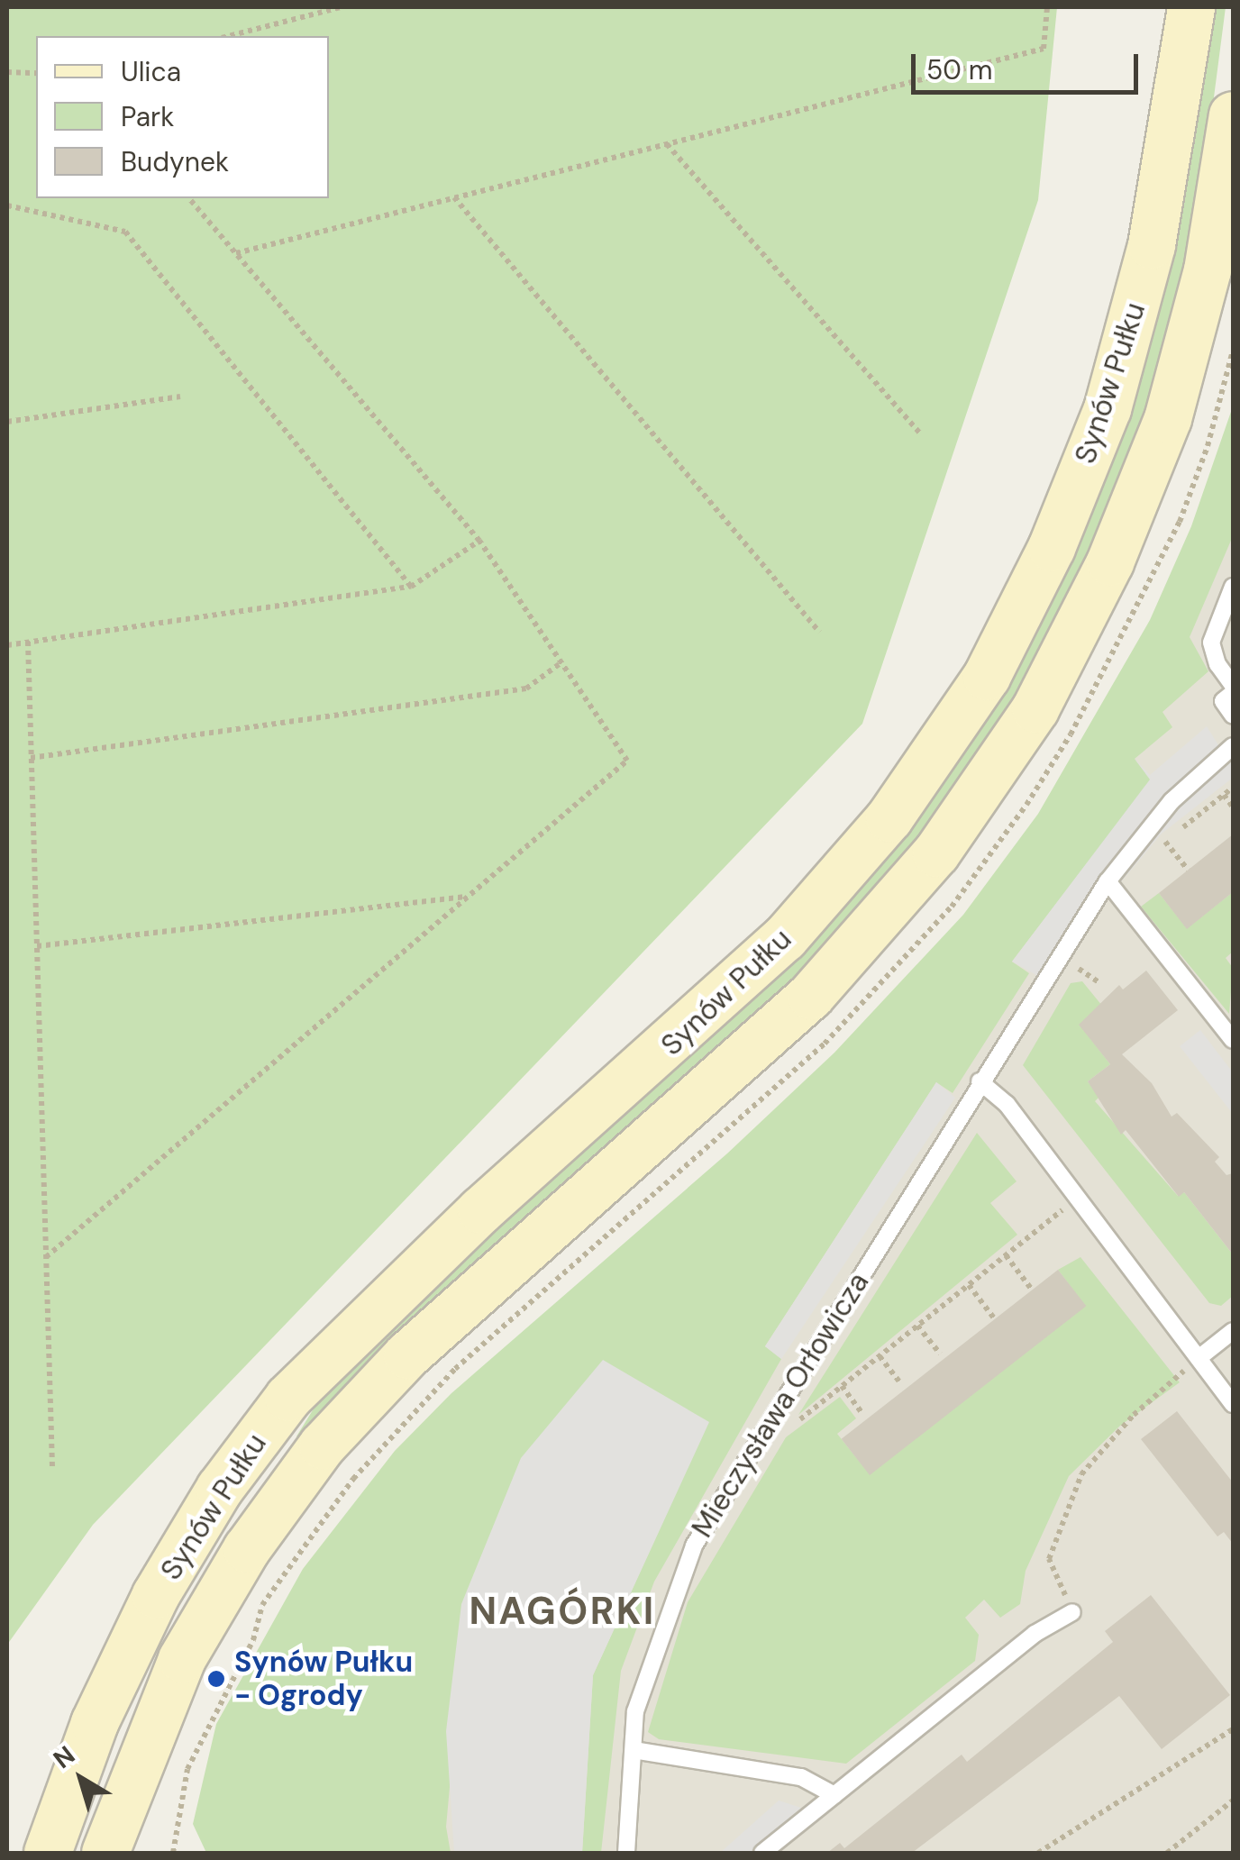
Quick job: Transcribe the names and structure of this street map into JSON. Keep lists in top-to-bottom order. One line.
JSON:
{"streets":{"main road":["Synów Pułku"],"lane":["Mieczysława Orłowicza"]},"districts":["NAGÓRKI"],"places":["Synów Pułku - Ogrody"],"legend":["Ulica","Park","Budynek"],"scale_bar":"50 m","north":"top left"}
